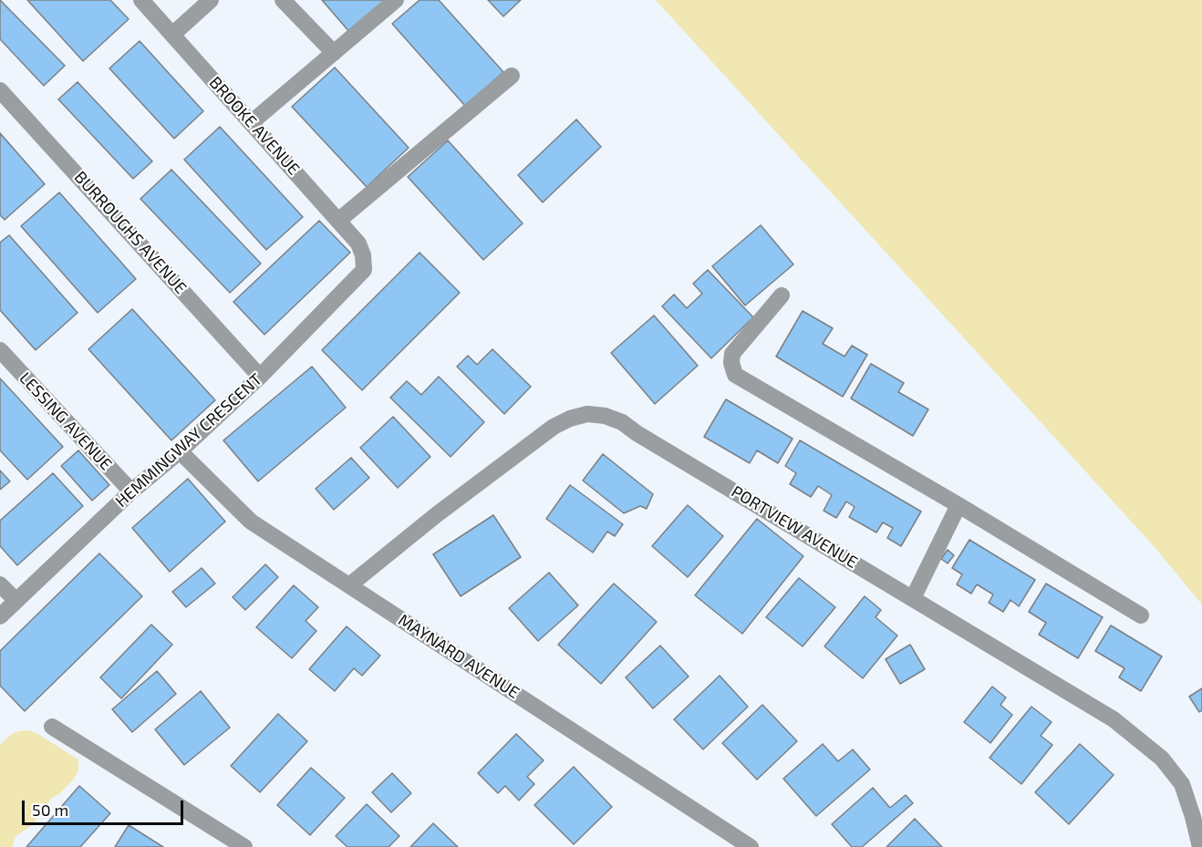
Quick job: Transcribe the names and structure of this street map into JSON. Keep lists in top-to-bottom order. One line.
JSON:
{"streets":{"street":["BROOKE AVENUE","BURROUGHS AVENUE","LESSING AVENUE","HEMMINGWAY CRESCENT","PORTVIEW AVENUE","MAYNARD AVENUE"]},"crossings":[["BROOKE AVENUE","HEMMINGWAY CRESCENT"],["BURROUGHS AVENUE","HEMMINGWAY CRESCENT"],["LESSING AVENUE","HEMMINGWAY CRESCENT"],["HEMMINGWAY CRESCENT","MAYNARD AVENUE"],["PORTVIEW AVENUE","MAYNARD AVENUE"]],"scale_bar":"50 m"}
